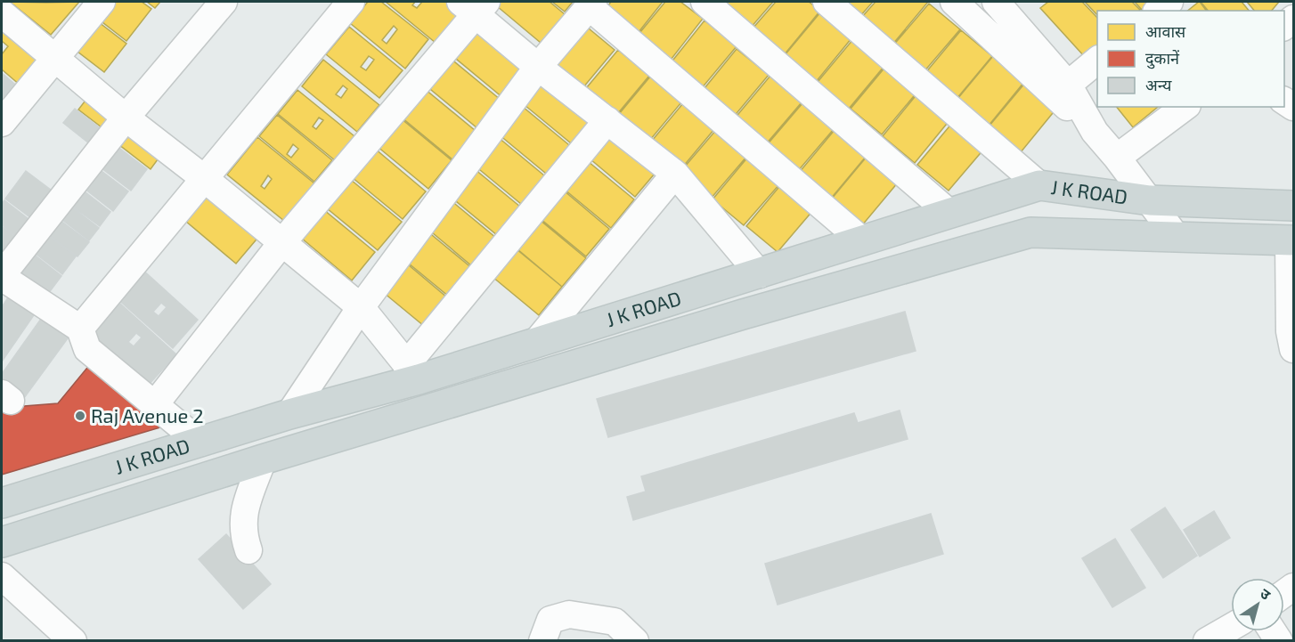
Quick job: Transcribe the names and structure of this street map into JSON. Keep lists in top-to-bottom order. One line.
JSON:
{"streets":{"main road":["J K ROAD"]},"places":["Raj Avenue 2"],"legend":["आवास","दुकानें","अन्य"],"north":"top right"}
